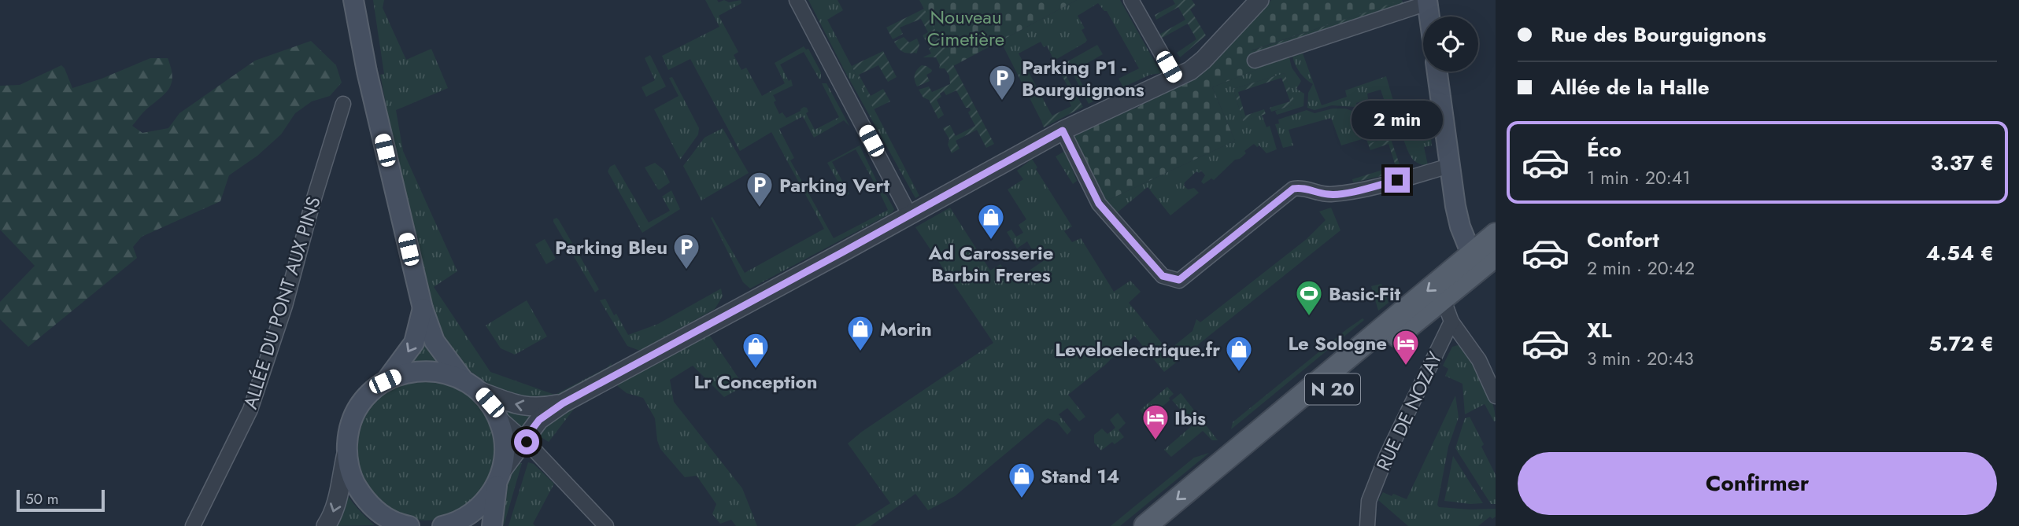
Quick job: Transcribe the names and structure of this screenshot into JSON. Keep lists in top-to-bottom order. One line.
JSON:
{"streets":{"main road":["N 20"],"street":["ALLÉE DU PONT AUX PINS","RUE DE NOZAY"]},"parks":["Nouveau Cimetière"],"places":{"parking":["Parking P1 - Bourguignons","Parking Vert","Parking Bleu"],"shop":["Ad Carosserie Barbin Freres","Morin","Lr Conception","Leveloelectrique.fr","Stand 14"],"sports":["Basic-Fit"],"hotel":["Le Sologne","Ibis"]},"scale_bar":"50 m","page":{"banner":["Rue des Bourguignons","Allée de la Halle"],"bubble":"2 min","list":[{"name":"Éco","note":"1 min · 20:41","value":"3.37 €"},{"name":"Confort","note":"2 min · 20:42","value":"4.54 €"},{"name":"XL","note":"3 min · 20:43","value":"5.72 €"}],"buttons":"Confirmer","scale":"50 m"}}
